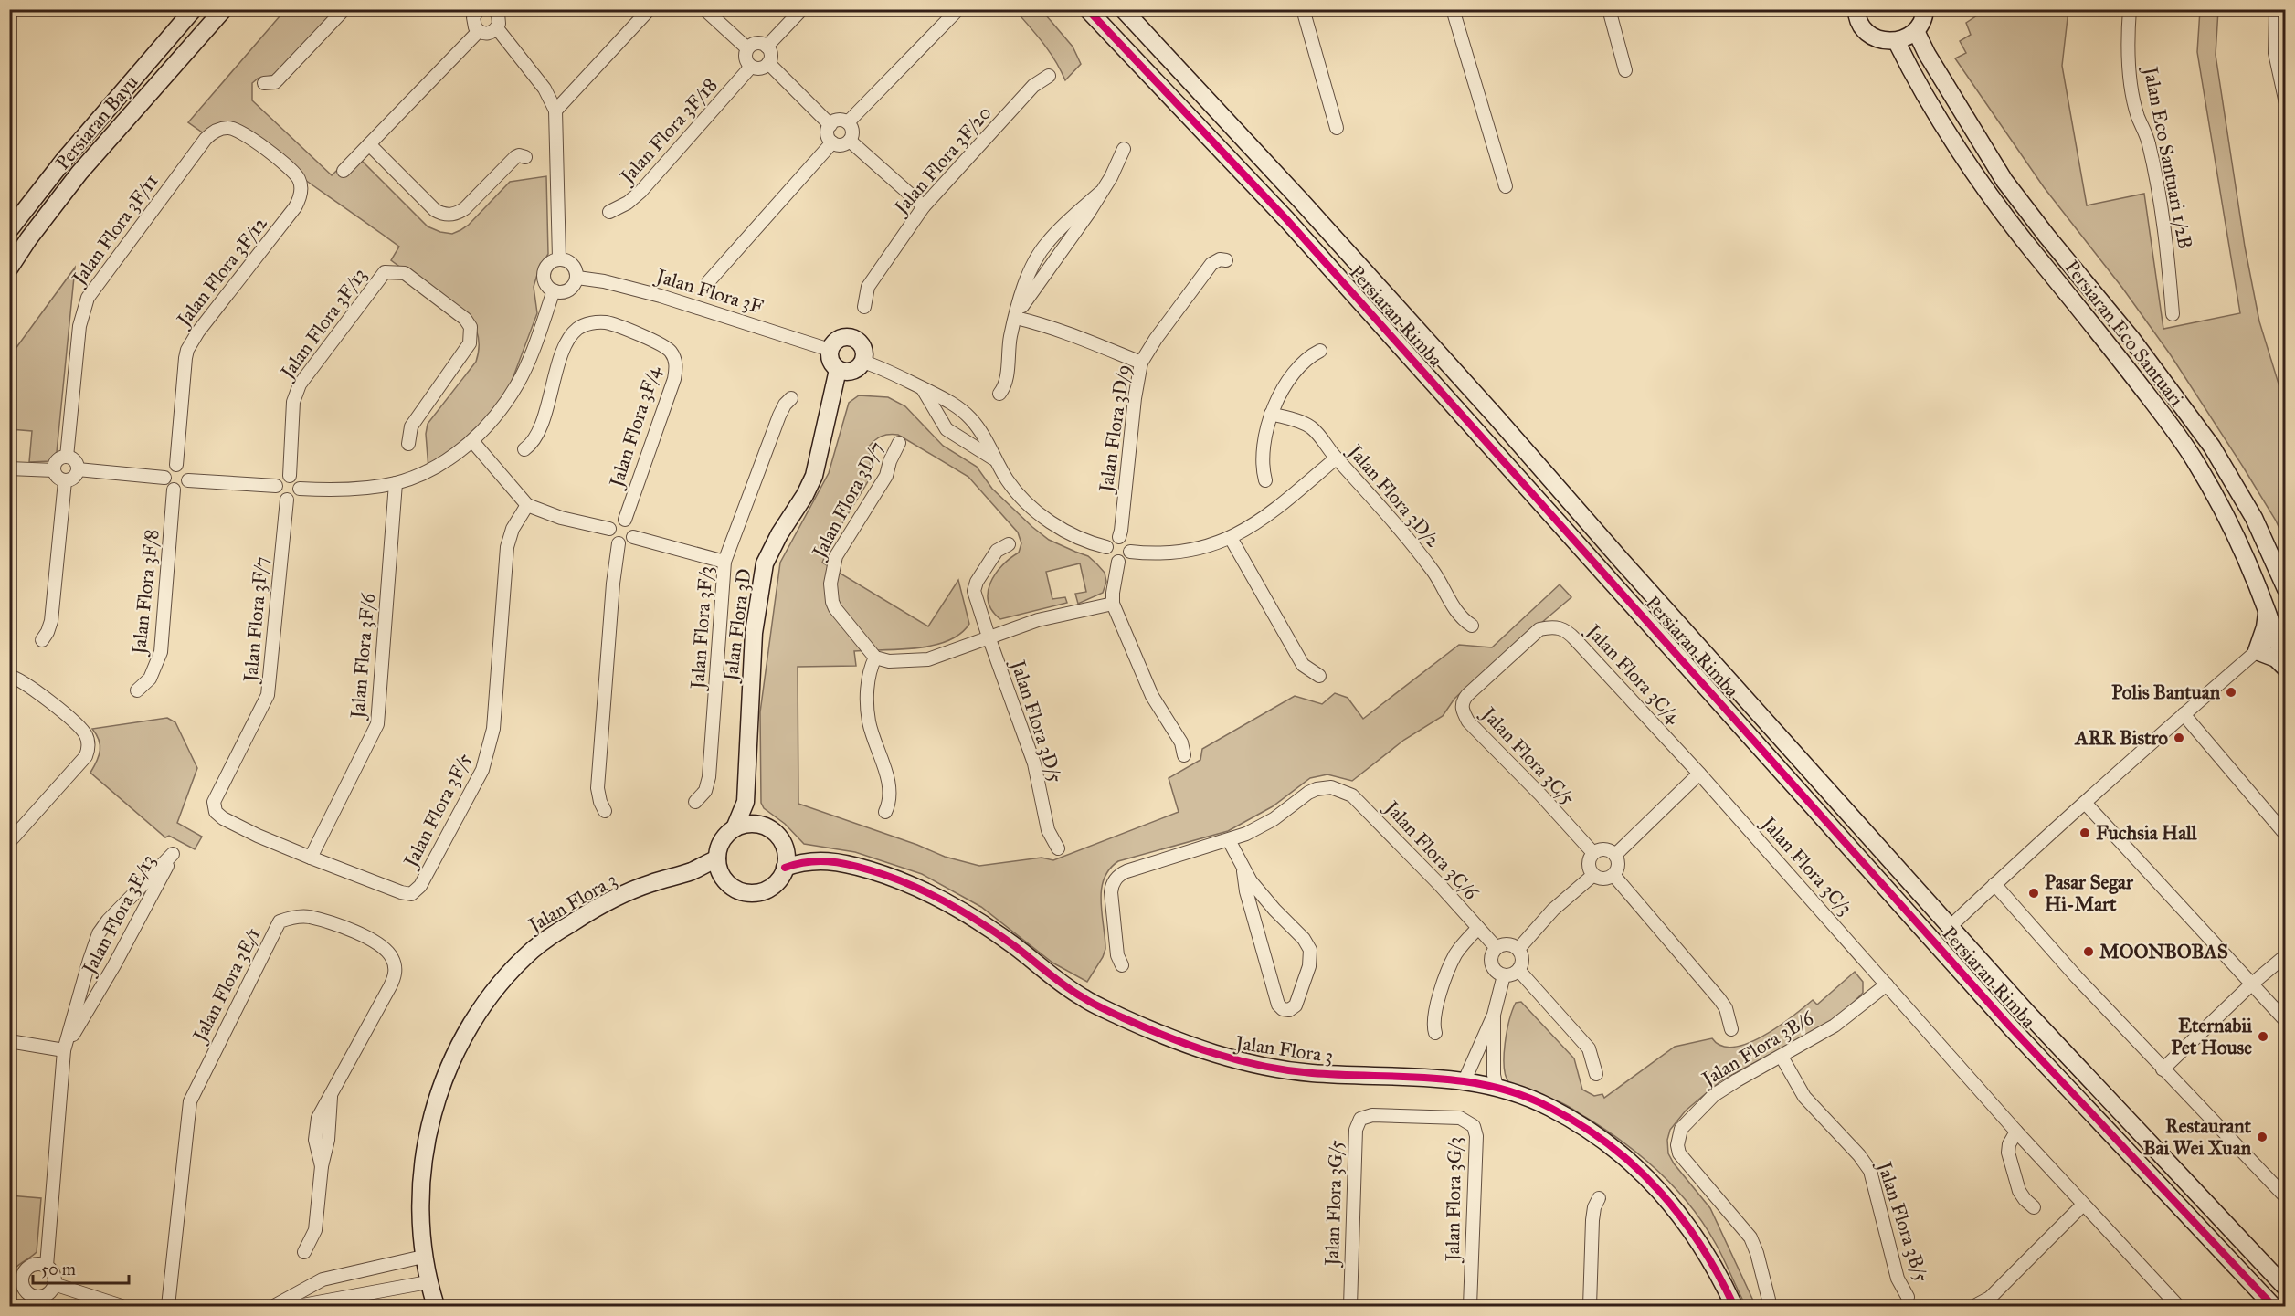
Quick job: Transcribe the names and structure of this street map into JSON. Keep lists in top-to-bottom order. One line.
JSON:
{"streets":{"street":["Persiaran Bayu","Jalan Flora 3F/18","Jalan Eco Santuari 1/2B","Jalan Flora 3F/20","Jalan Flora 3F/11","Jalan Flora 3F/12","Jalan Flora 3F","Persiaran Rimba","Jalan Flora 3F/13","Persiaran Eco Santuari","Jalan Flora 3F/4","Jalan Flora 3D/9","Jalan Flora 3D/2","Jalan Flora 3D/7","Jalan Flora 3F/8","Jalan Flora 3F/7","Jalan Flora 3D","Jalan Flora 3F/3","Jalan Flora 3F/6","Jalan Flora 3C/4","Jalan Flora 3D/5","Jalan Flora 3C/5","Jalan Flora 3F/5","Jalan Flora 3C/6","Jalan Flora 3C/3","Jalan Flora 3","Jalan Flora 3E/13","Jalan Flora 3E/1","Jalan Flora 3B/6","Jalan Flora 3G/3","Jalan Flora 3G/5","Jalan Flora 3B/5"]},"crossings":[["Jalan Flora 3F/11","Jalan Flora 3F/12"],["Jalan Flora 3F/12","Jalan Flora 3F/8"],["Jalan Flora 3F","Jalan Flora 3D"],["Jalan Flora 3F/13","Jalan Flora 3F/7"],["Jalan Flora 3F/7","Jalan Flora 3F/6"],["Jalan Flora 3F/7","Jalan Flora 3F/5"],["Jalan Flora 3D","Jalan Flora 3"],["Jalan Flora 3F/6","Jalan Flora 3F/5"],["Jalan Flora 3C/4","Jalan Flora 3C/5"],["Jalan Flora 3C/4","Jalan Flora 3C/3"],["Jalan Flora 3C/3","Jalan Flora 3B/6"],["Jalan Flora 3B/6","Jalan Flora 3B/5"],["Jalan Flora 3G/3","Jalan Flora 3G/5"]],"places":["Polis Bantuan","ARR Bistro","Fuchsia Hall","Pasar Segar Hi-Mart","MOONBOBAS","Eternabii Pet House","Restaurant Bai Wei Xuan"],"scale_bar":"50 m"}
